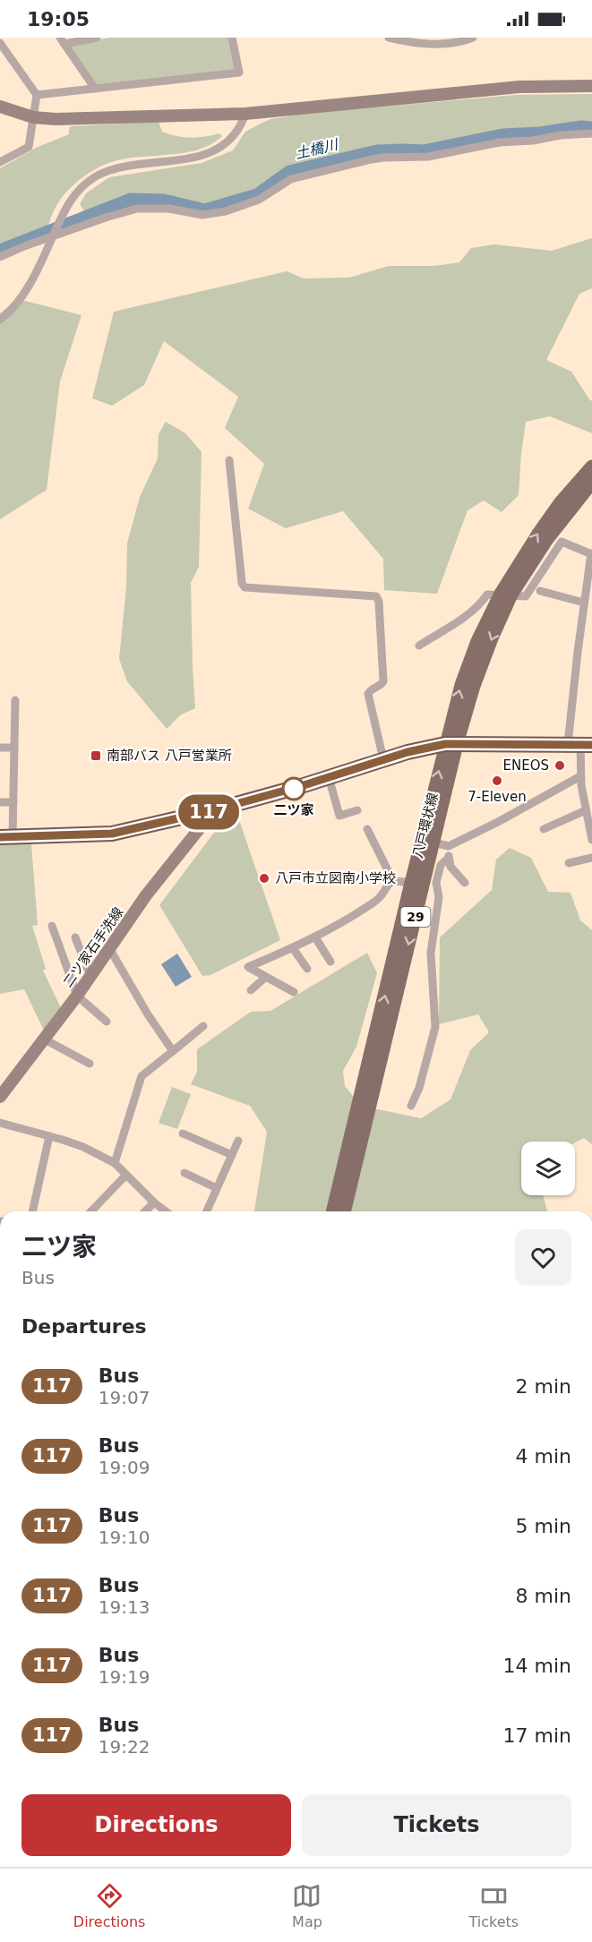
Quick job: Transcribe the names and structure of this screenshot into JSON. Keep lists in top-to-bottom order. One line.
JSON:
{"streets":{"main road":["八戸環状線","29"],"street":["二ツ家石手洗線"]},"water":["土橋川"],"places":{"transit":["南部バス 八戸営業所"],"other":["ENEOS","7-Eleven","二ツ家","八戸市立図南小学校"]},"lines":["bus line 117"],"page":{"status":"19:05","on_map":"117","heading":[["二ツ家","Bus"],"Departures"],"list":[{"mark":"117","name":"Bus","note":"19:07","value":"2 min"},{"mark":"117","name":"Bus","note":"19:09","value":"4 min"},{"mark":"117","name":"Bus","note":"19:10","value":"5 min"},{"mark":"117","name":"Bus","note":"19:13","value":"8 min"},{"mark":"117","name":"Bus","note":"19:19","value":"14 min"},{"mark":"117","name":"Bus","note":"19:22","value":"17 min"}],"buttons":["Directions","Tickets"],"tabs":["Directions","Map","Tickets"]}}
